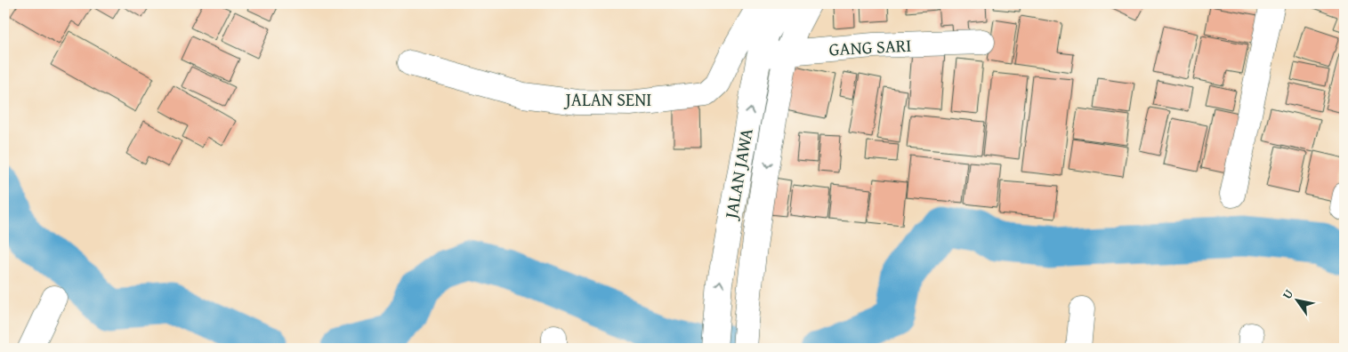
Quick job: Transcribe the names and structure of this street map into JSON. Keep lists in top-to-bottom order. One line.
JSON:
{"streets":{"street":["GANG SARI","JALAN SENI","JALAN JAWA"]},"crossings":[["GANG SARI","JALAN JAWA"]],"north":"top left"}
